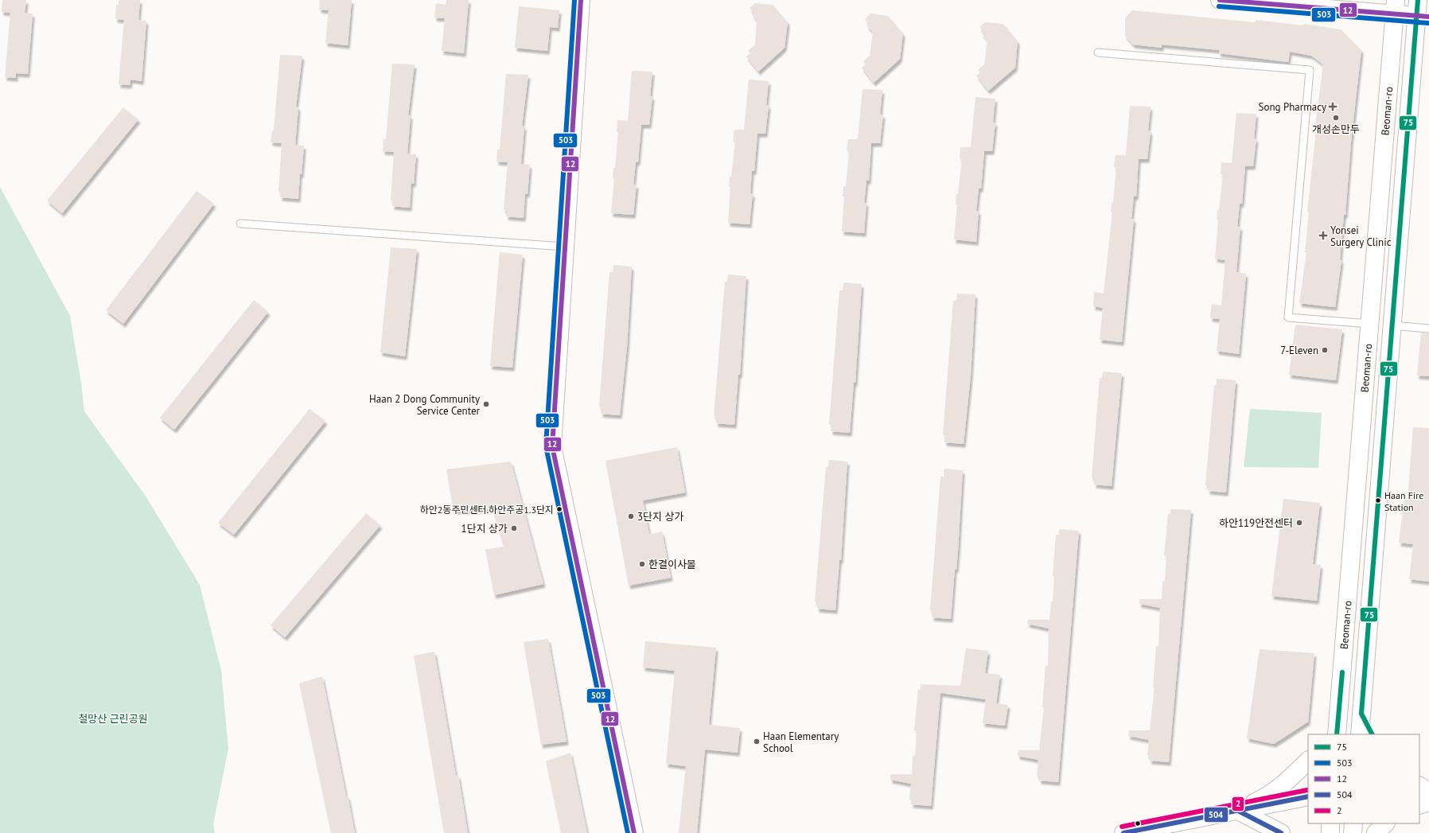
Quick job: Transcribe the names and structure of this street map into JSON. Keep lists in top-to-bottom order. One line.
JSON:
{"streets":{"main road":["Beoman-ro"]},"parks":["철망산 근린공원"],"places":{"health":["Song Pharmacy","Yonsei Surgery Clinic"],"other":["개성손만두","7-Eleven","Haan 2 Dong Community Service Center","Haan Fire Station","하안2동주민센터.하안주공1.3단지","3단지 상가","하안119안전센터","1단지 상가","한결이사몰","Haan Elementary School"]},"lines":["transit line 75","transit line 503","transit line 12","transit line 2","transit line 504"],"legend":["75","503","12","504","2"]}
